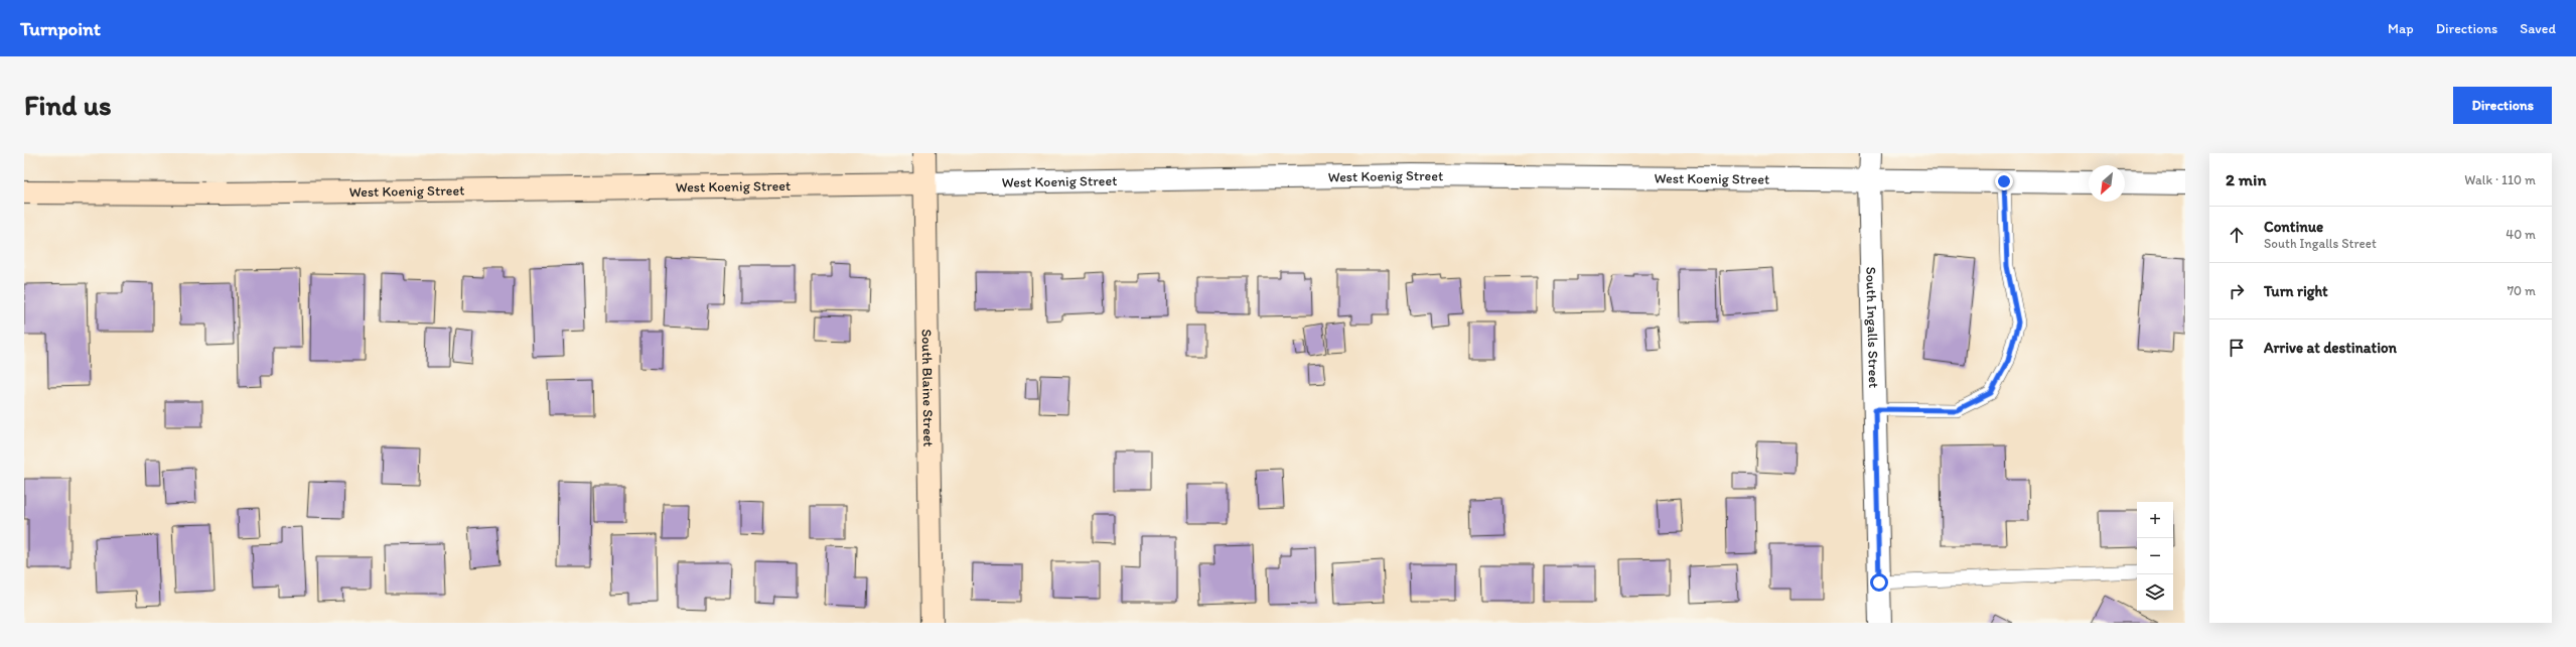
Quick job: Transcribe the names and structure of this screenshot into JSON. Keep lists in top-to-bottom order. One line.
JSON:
{"streets":{"street":["West Koenig Street","South Ingalls Street","South Blaine Street"]},"crossings":[["West Koenig Street","South Ingalls Street"],["West Koenig Street","South Blaine Street"]],"north":"bottom left","page":{"header":"Turnpoint","nav":["Map","Directions","Saved"],"buttons":"Directions","title":"Find us","heading":["2 min","Walk · 110 m"],"list":[["Continue","South Ingalls Street","40 m"],["Turn right","70 m"],"Arrive at destination"],"map_buttons":["+","−"]}}
